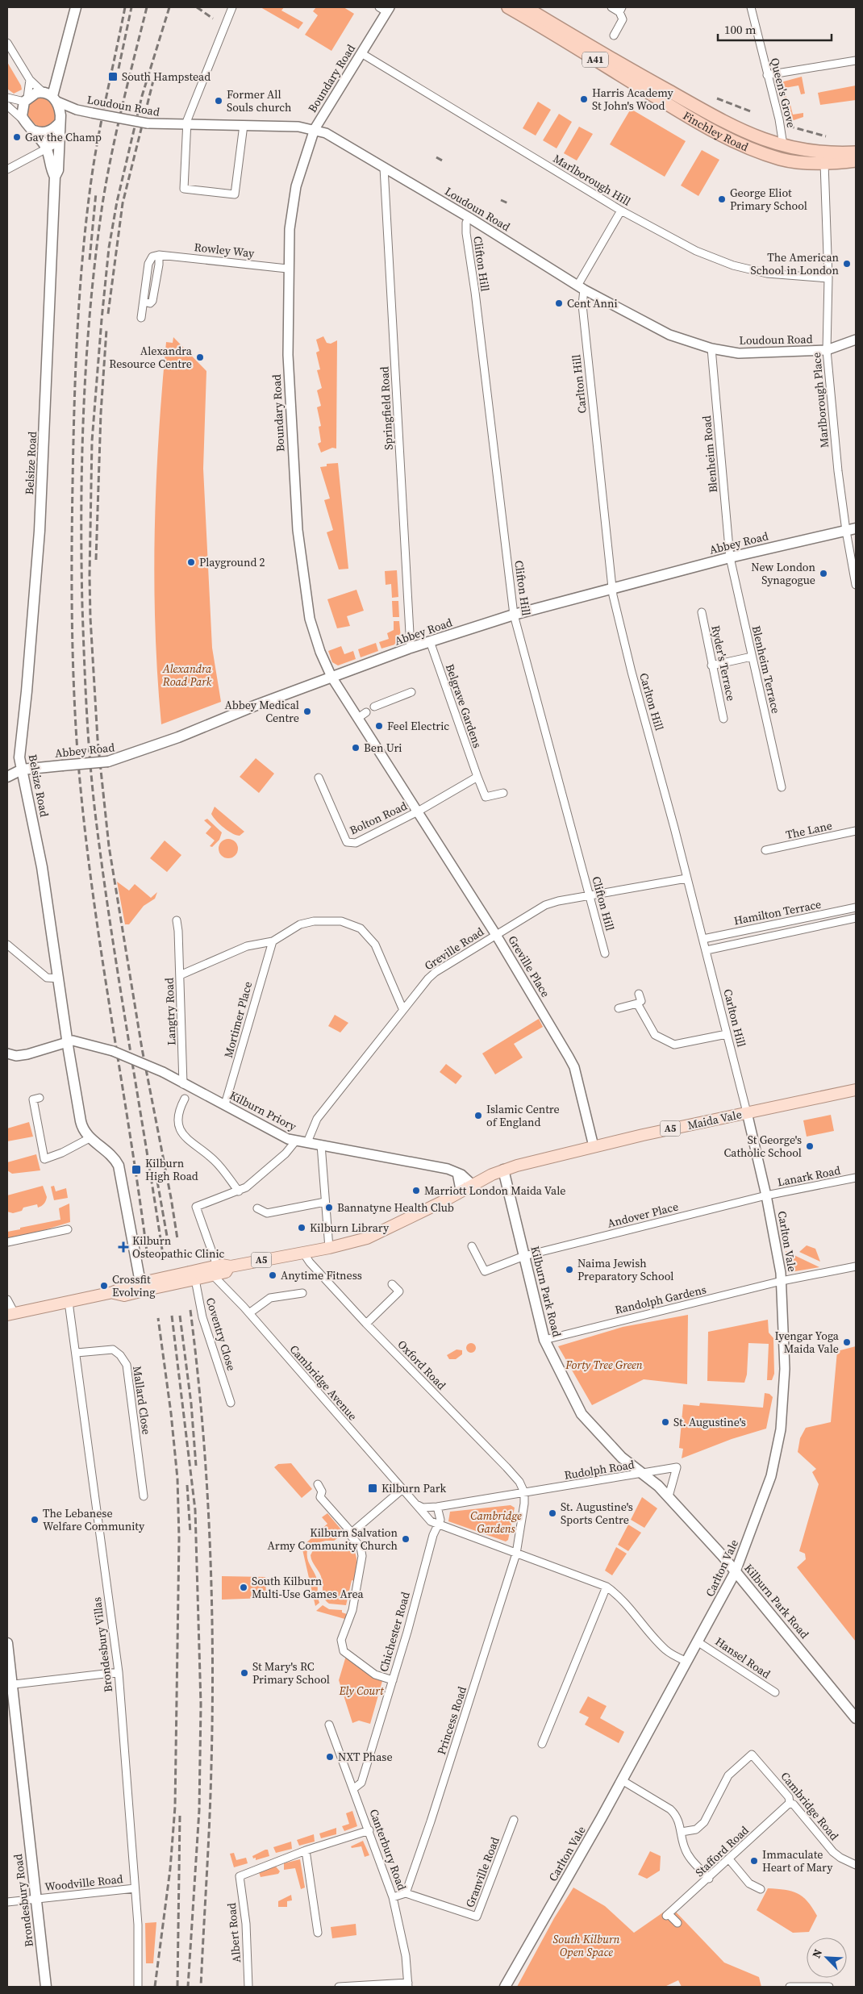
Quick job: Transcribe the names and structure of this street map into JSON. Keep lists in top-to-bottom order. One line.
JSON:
{"streets":{"highway":["A41","Finchley Road"],"main road":["Belsize Road","Abbey Road","Maida Vale","A5","Carlton Vale","Kilburn Park Road","Brondesbury Road"],"street":["Boundary Road","Queen's Grove","Loudoun Road","Marlborough Hill","Rowley Way","Clifton Hill","Carlton Hill","Marlborough Place","Springfield Road","Blenheim Road","Ryder's Terrace","Blenheim Terrace","Belgrave Gardens","Bolton Road","The Lane","Hamilton Terrace","Greville Road","Greville Place","Langtry Road","Mortimer Place","Kilburn Priory","Lanark Road","Andover Place","Randolph Gardens","Coventry Close","Oxford Road","Cambridge Avenue","Mallard Close","Rudolph Road","Chichester Road","Brondesbury Villas","Hansel Road","Princess Road","Cambridge Road","Canterbury Road","Stafford Road","Granville Road","Woodville Road","Albert Road"]},"crossings":[["A41","Queen's Grove"],["A41","Finchley Road"],["A41","Marlborough Place"],["Boundary Road","Loudoun Road"],["Boundary Road","Marlborough Hill"],["Boundary Road","Rowley Way"],["Boundary Road","Abbey Road"],["Boundary Road","Bolton Road"],["Boundary Road","Greville Place"],["Queen's Grove","Finchley Road"],["Loudoun Road","Clifton Hill"],["Loudoun Road","Carlton Hill"],["Loudoun Road","Marlborough Place"],["Loudoun Road","Springfield Road"],["Loudoun Road","Blenheim Road"],["Loudoun Road","Belsize Road"],["Finchley Road","Marlborough Place"],["Marlborough Hill","Carlton Hill"],["Marlborough Hill","Marlborough Place"],["Clifton Hill","Abbey Road"],["Clifton Hill","Greville Road"],["Carlton Hill","Abbey Road"],["Carlton Hill","Hamilton Terrace"],["Carlton Hill","Greville Road"],["Carlton Hill","Maida Vale"],["Carlton Hill","Carlton Vale"],["Marlborough Place","Abbey Road"],["Springfield Road","Abbey Road"],["Blenheim Road","Abbey Road"],["Blenheim Road","Blenheim Terrace"],["Belsize Road","Abbey Road"],["Belsize Road","Kilburn Priory"],["Abbey Road","Blenheim Terrace"],["Abbey Road","Belgrave Gardens"],["Bolton Road","Greville Place"],["Greville Road","Greville Place"],["Greville Road","Kilburn Priory"],["Greville Place","Maida Vale"],["Langtry Road","Kilburn Priory"],["Mortimer Place","Kilburn Priory"],["Kilburn Priory","A5"],["Maida Vale","A5"],["Maida Vale","Carlton Vale"],["Maida Vale","Kilburn Park Road"],["A5","Kilburn Park Road"],["A5","Oxford Road"],["A5","Cambridge Avenue"],["Lanark Road","Andover Place"],["Lanark Road","Carlton Vale"],["Andover Place","Carlton Vale"],["Andover Place","Kilburn Park Road"],["Carlton Vale","Kilburn Park Road"],["Carlton Vale","Randolph Gardens"],["Carlton Vale","Hansel Road"],["Kilburn Park Road","Randolph Gardens"],["Kilburn Park Road","Rudolph Road"],["Oxford Road","Rudolph Road"],["Mallard Close","Brondesbury Villas"],["Chichester Road","Canterbury Road"],["Brondesbury Villas","Woodville Road"],["Princess Road","Granville Road"],["Cambridge Road","Stafford Road"],["Woodville Road","Brondesbury Road"]],"parks":["Alexandra Road Park","Forty Tree Green","Cambridge Gardens","Ely Court","South Kilburn Open Space"],"places":{"transit":["South Hampstead","Kilburn High Road","Kilburn Park"],"other":["Harris Academy St John's Wood","Former All Souls church","Gav the Champ","George Eliot Primary School","The American School in London","Cent Anni","Alexandra Resource Centre","Playground 2","New London Synagogue","Abbey Medical Centre","Feel Electric","Ben Uri","Islamic Centre of England","St George's Catholic School","Marriott London Maida Vale","Bannatyne Health Club","Kilburn Library","Naima Jewish Preparatory School","Anytime Fitness","Crossfit Evolving","Iyengar Yoga Maida Vale","St. Augustine's","St. Augustine's Sports Centre","The Lebanese Welfare Community","Kilburn Salvation Army Community Church","South Kilburn Multi-Use Games Area","St Mary's RC Primary School","NXT Phase","Immaculate Heart of Mary"],"health":["Kilburn Osteopathic Clinic"]},"scale_bar":"100 m","north":"top left"}
